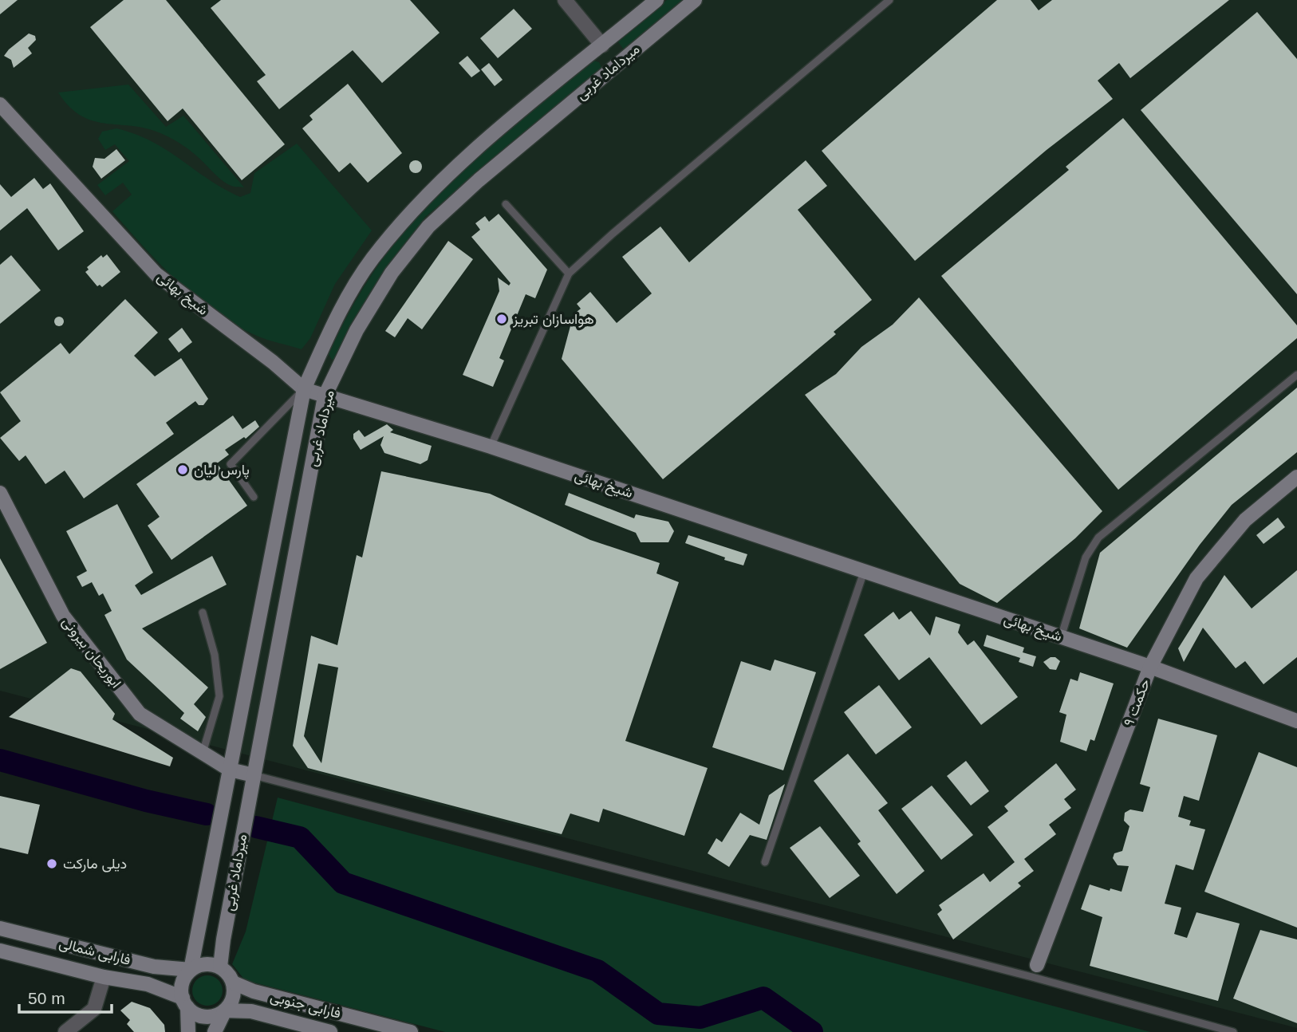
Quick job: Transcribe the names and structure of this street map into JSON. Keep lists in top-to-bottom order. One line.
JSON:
{"streets":{"street":["میرداماد غربی","شیخ بهائی","ابوریحان بیرونی","حکمت ۹","فارابی شمالی","فارابی جنوبی"]},"crossings":[["میرداماد غربی","شیخ بهائی"],["میرداماد غربی","ابوریحان بیرونی"],["میرداماد غربی","فارابی شمالی"],["میرداماد غربی","فارابی جنوبی"],["شیخ بهائی","حکمت ۹"],["فارابی شمالی","فارابی جنوبی"]],"places":["هواسازان تبریز","پارس لیان","دیلی مارکت"],"scale_bar":"50 m"}
